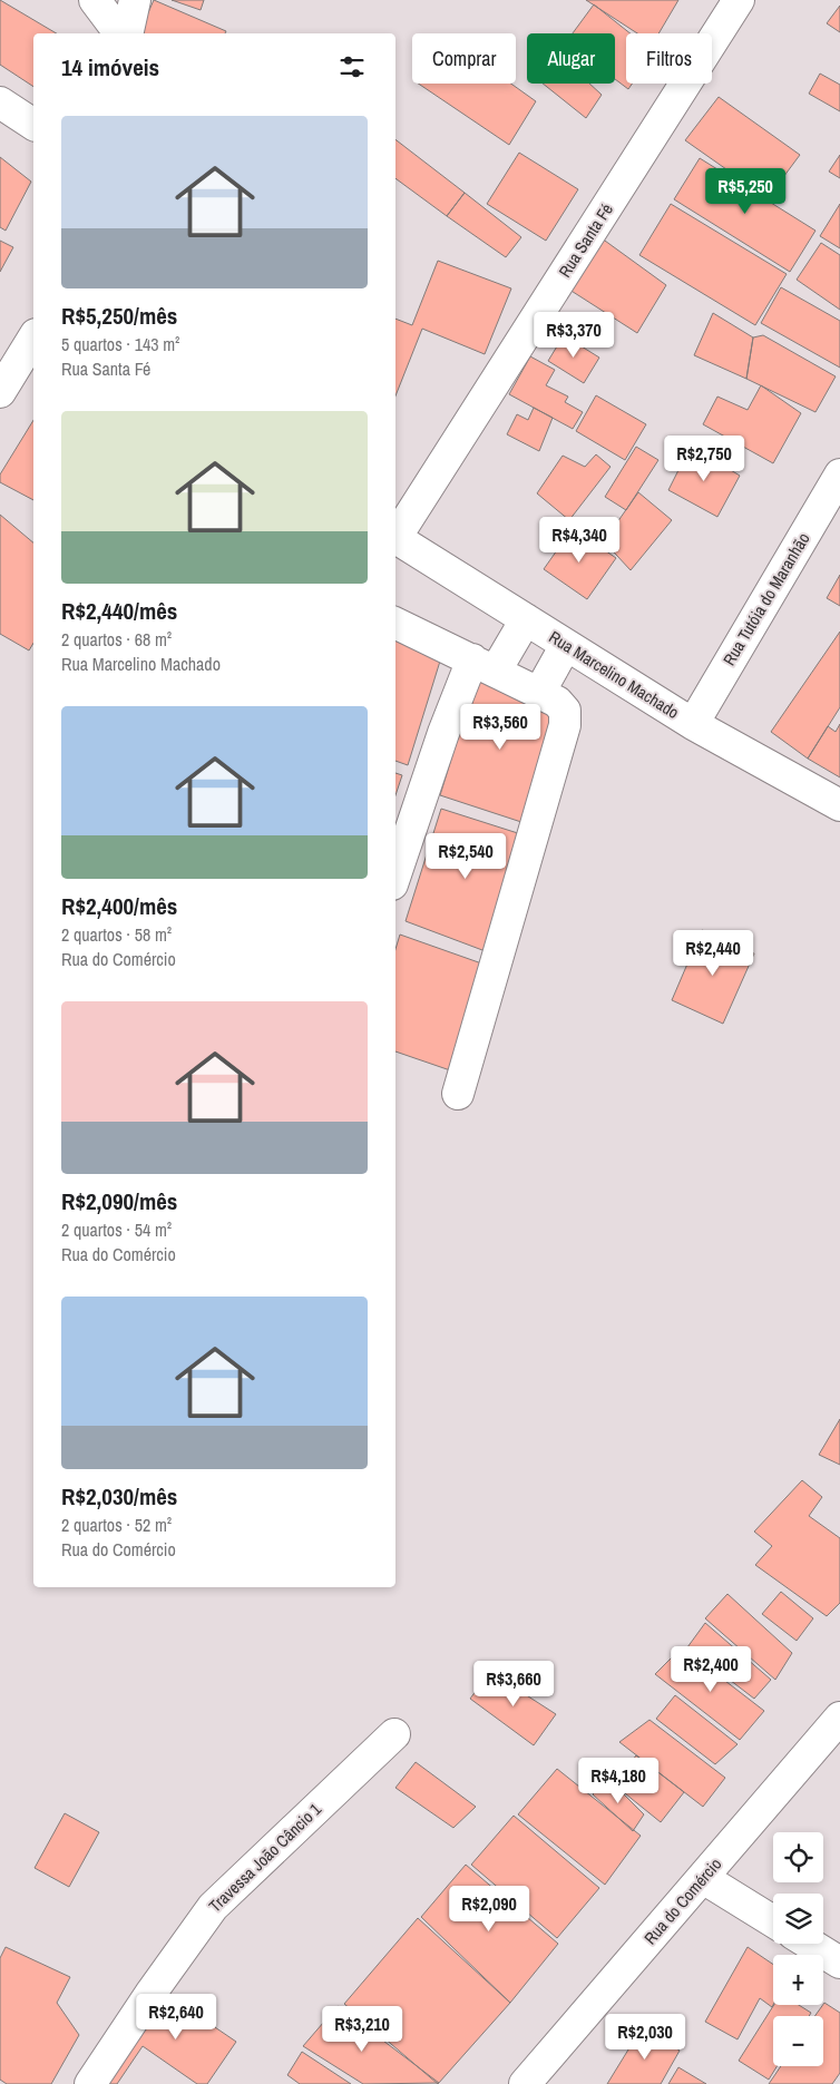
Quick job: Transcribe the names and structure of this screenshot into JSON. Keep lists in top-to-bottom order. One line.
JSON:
{"streets":{"street":["Rua Santa Fé","Rua Tutóia do Maranhão","Rua Marcelino Machado","Travessa João Câncio 1","Rua do Comércio"]},"crossings":[["Rua Tutóia do Maranhão","Rua Marcelino Machado"]],"page":{"chip":["Comprar","Alugar","Filtros"],"heading":"14 imóveis","list":[{"name":"R$5,250/mês","note":"5 quartos · 143 m² · Rua Santa Fé"},{"name":"R$2,440/mês","note":"2 quartos · 68 m² · Rua Marcelino Machado"},{"name":"R$2,400/mês","note":"2 quartos · 58 m² · Rua do Comércio"},{"name":"R$2,090/mês","note":"2 quartos · 54 m² · Rua do Comércio"},{"name":"R$2,030/mês","note":"2 quartos · 52 m² · Rua do Comércio"}],"price":["R$5,250","R$3,370","R$2,750","R$4,340","R$3,560","R$2,540","R$2,440","R$2,400","R$3,660","R$4,180","R$2,090","R$2,640","R$3,210","R$2,030"],"map_buttons":["+","−"]}}
